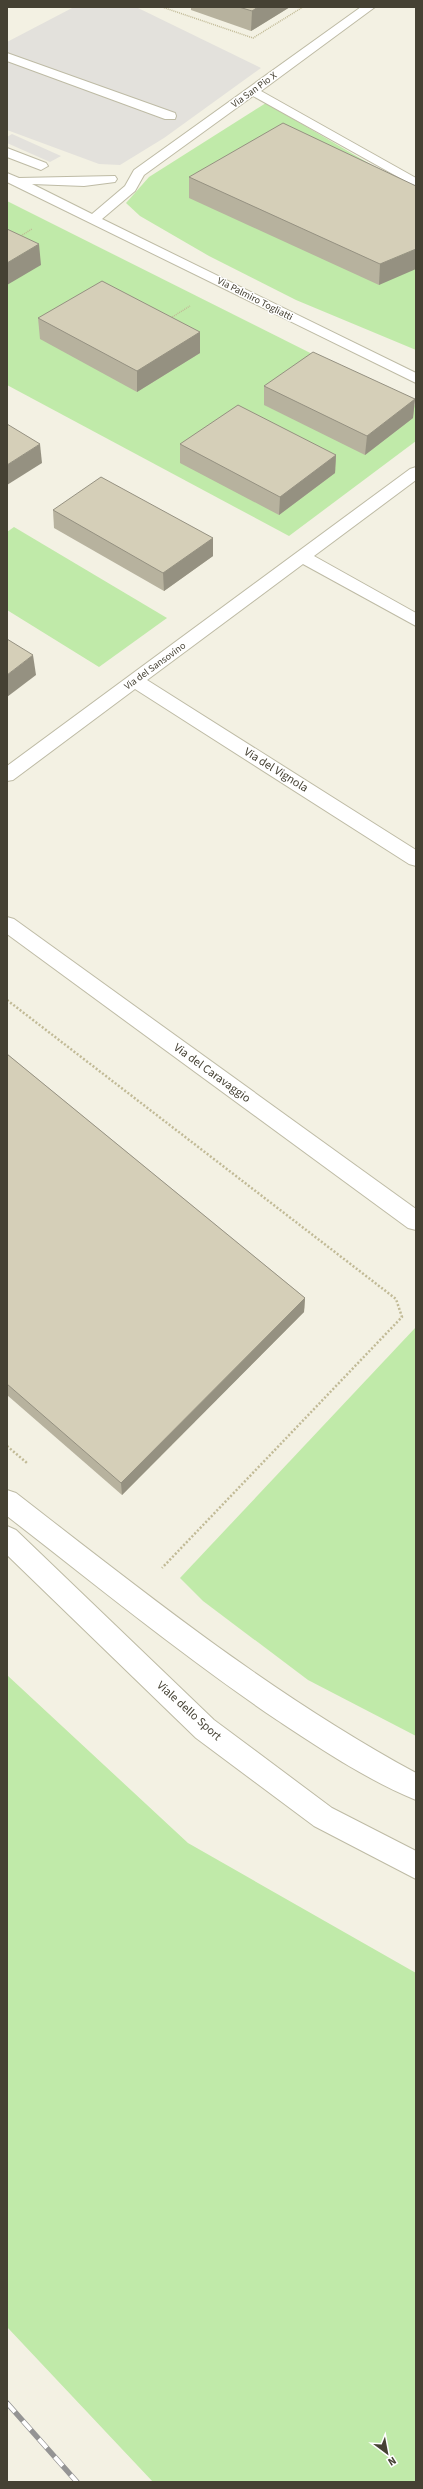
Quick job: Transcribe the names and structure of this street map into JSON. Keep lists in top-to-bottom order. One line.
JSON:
{"streets":{"street":["Via San Pio X","Via Palmiro Togliatti","Via del Sansovino","Via del Vignola","Via del Caravaggio","Viale dello Sport"]},"crossings":[["Via San Pio X","Via Palmiro Togliatti"],["Via del Sansovino","Via del Vignola"]],"north":"bottom right"}
